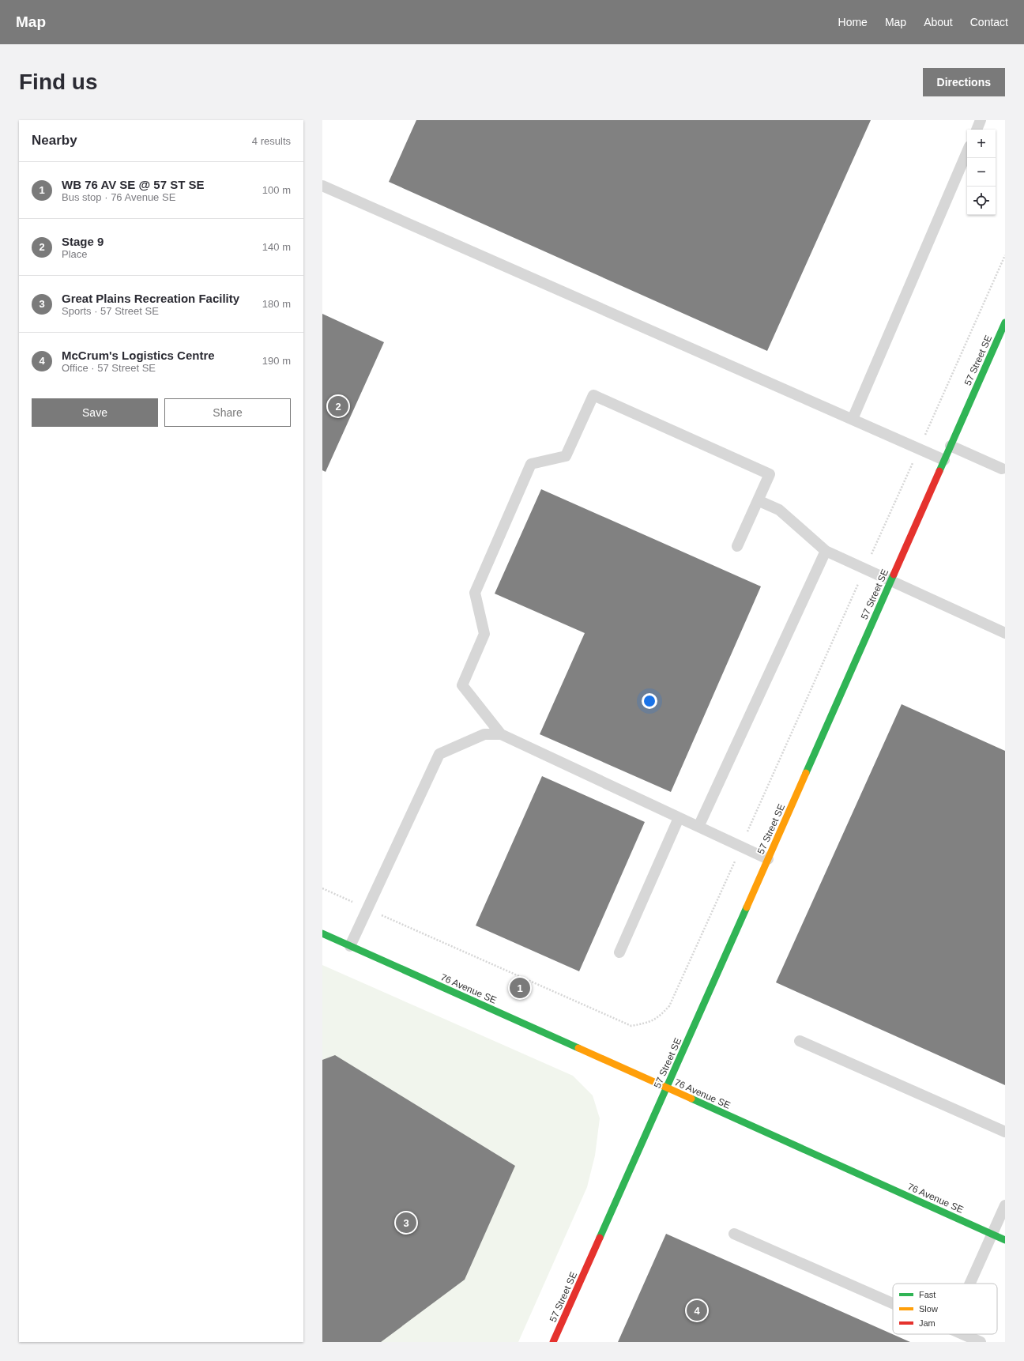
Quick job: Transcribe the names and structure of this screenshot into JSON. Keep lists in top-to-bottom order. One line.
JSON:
{"streets":{"street":["57 Street SE","76 Avenue SE"]},"crossings":[["57 Street SE","76 Avenue SE"]],"legend":["Fast","Slow","Jam"],"page":{"header":"Map","nav":["Home","Map","About","Contact"],"buttons":["Directions",["Save","Share"]],"title":"Find us","heading":["Nearby","4 results"],"map_buttons":["+","−"],"list":[{"mark":"1","name":"WB 76 AV SE @ 57 ST SE","note":"Bus stop · 76 Avenue SE","value":"100 m"},{"mark":"2","name":"Stage 9","note":"Place","value":"140 m"},{"mark":"3","name":"Great Plains Recreation Facility","note":"Sports · 57 Street SE","value":"180 m"},{"mark":"4","name":"McCrum's Logistics Centre","note":"Office · 57 Street SE","value":"190 m"}],"pins":["2","1","3","4"]}}
